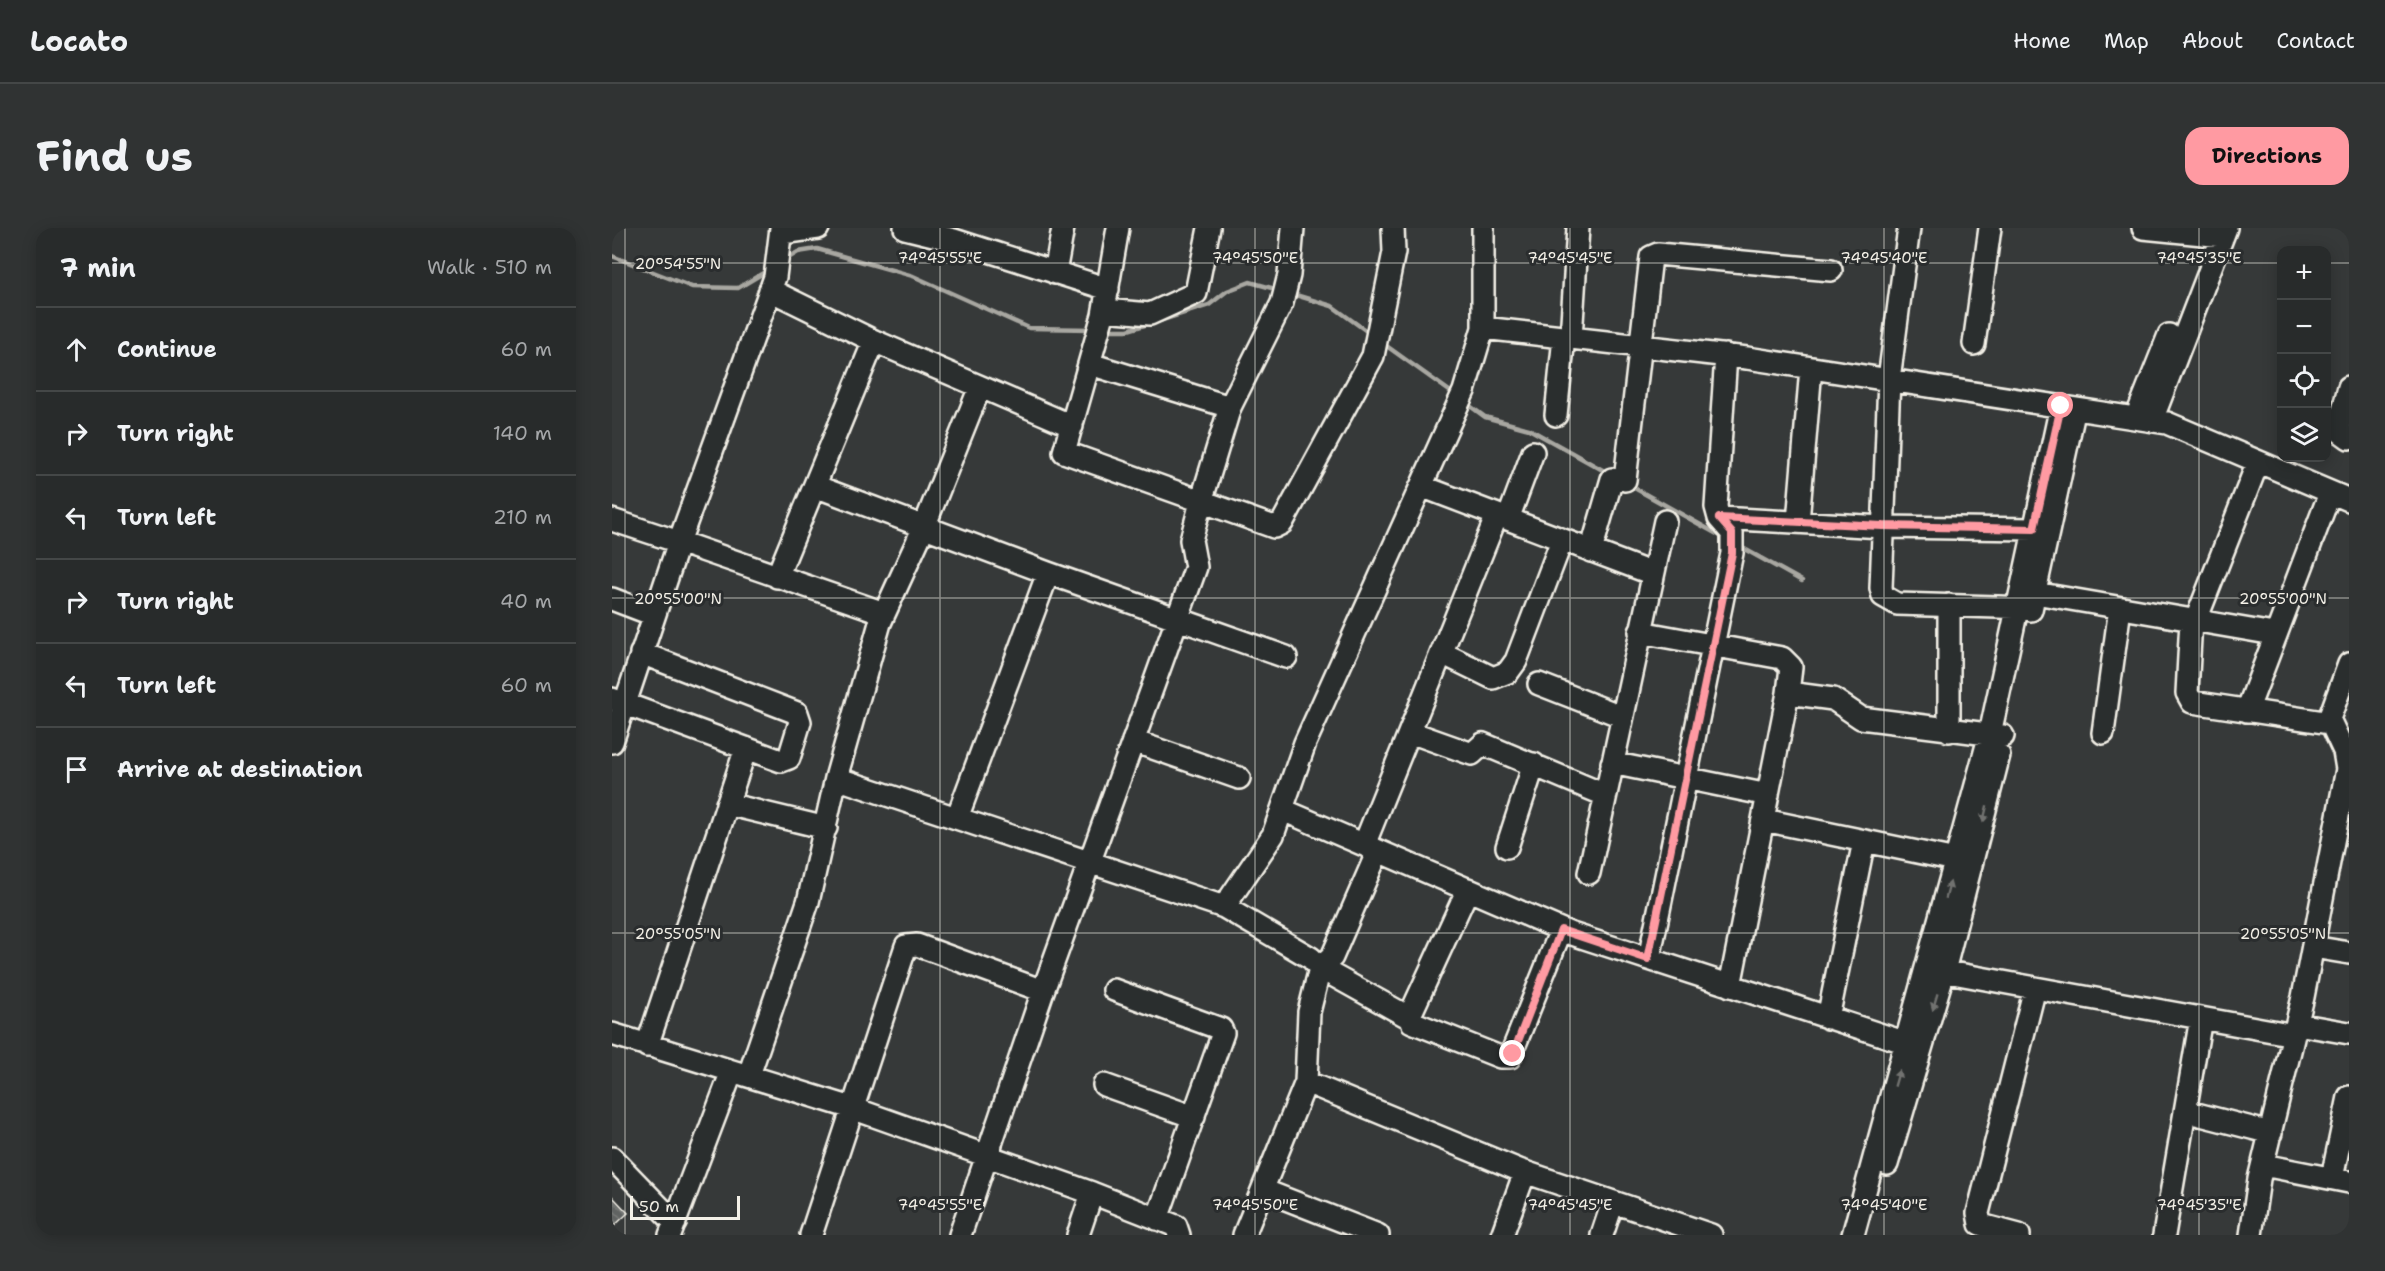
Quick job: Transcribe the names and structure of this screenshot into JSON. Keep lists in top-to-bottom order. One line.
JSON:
{"scale_bar":"50 m","page":{"header":"Locato","nav":["Home","Map","About","Contact"],"buttons":"Directions","title":"Find us","heading":["7 min","Walk · 510 m"],"map_buttons":["+","−"],"list":[["Continue","60 m"],["Turn right","140 m"],["Turn left","210 m"],["Turn right","40 m"],["Turn left","60 m"],"Arrive at destination"],"scale":"50 m"},"coordinates":["74°45'55\"E","74°45'50\"E","74°45'45\"E","74°45'40\"E","74°45'35\"E","20°54'55\"N","20°55'00\"N","20°55'05\"N"]}
